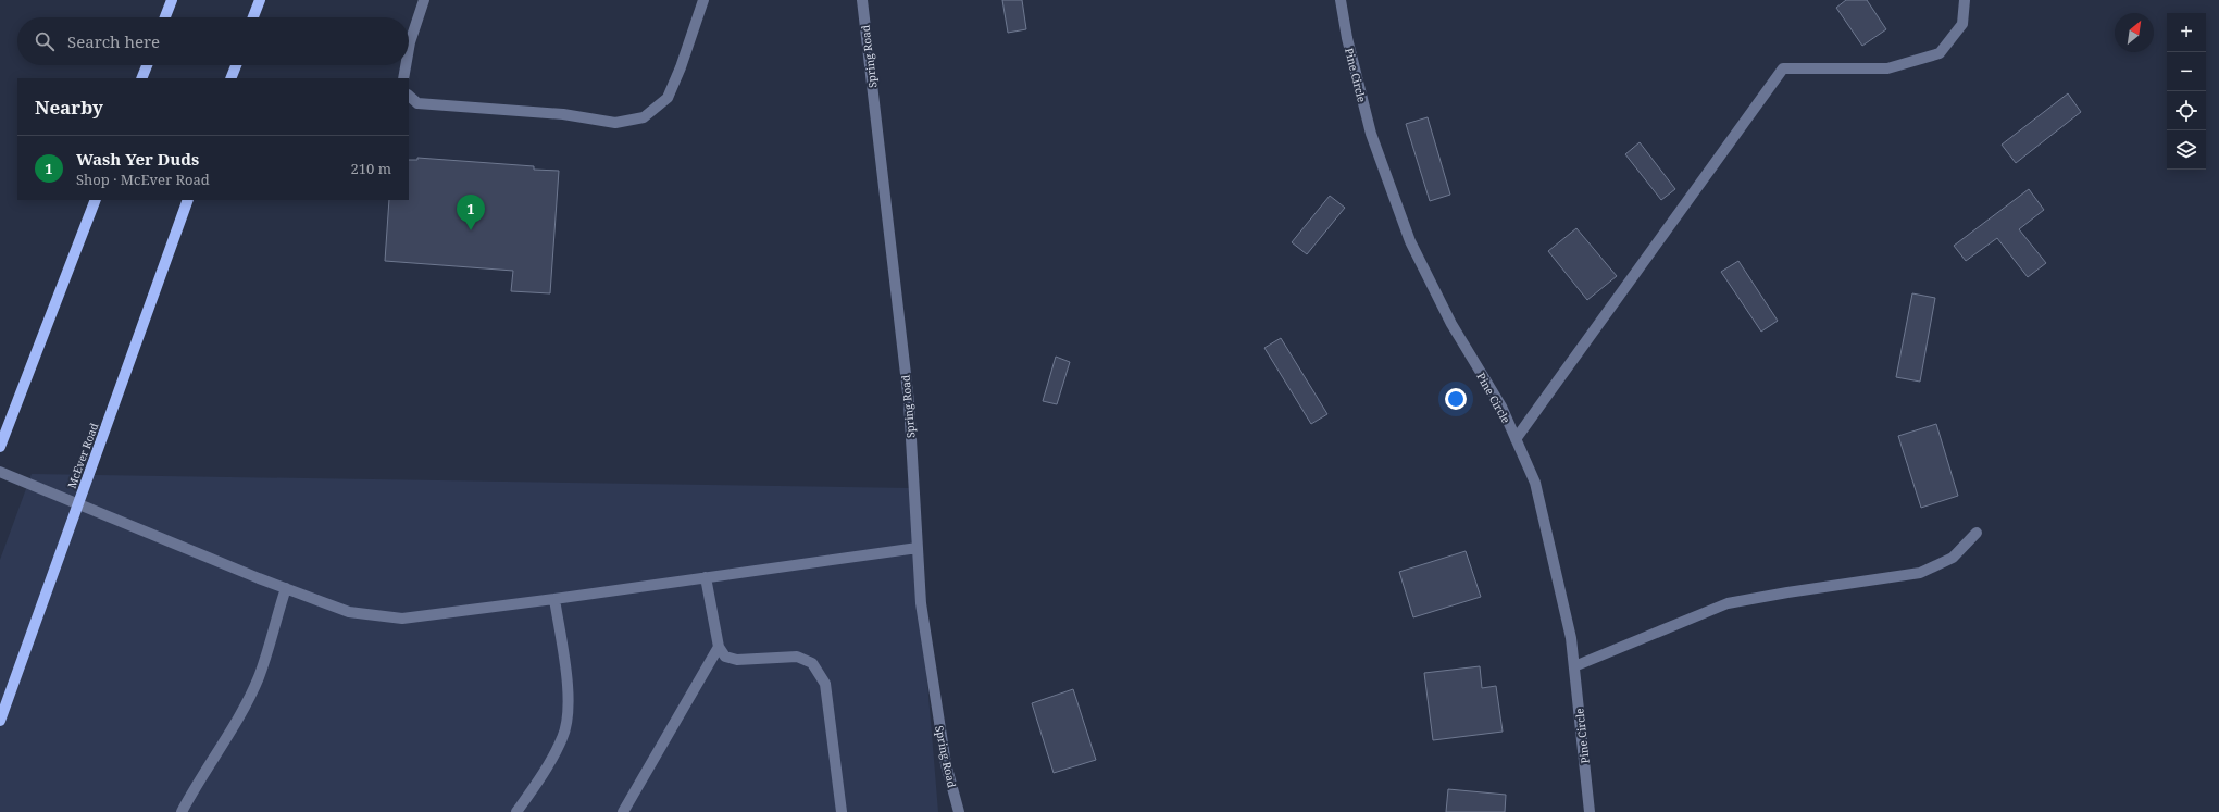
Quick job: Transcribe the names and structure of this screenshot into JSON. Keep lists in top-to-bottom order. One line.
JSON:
{"streets":{"main road":["McEver Road"],"street":["Spring Road","Pine Circle"]},"north":"top right","page":{"map_buttons":["+","−"],"search":"Search here","heading":"Nearby","list":[{"mark":"1","name":"Wash Yer Duds","note":"Shop · McEver Road","value":"210 m"}],"pins":"1"}}
